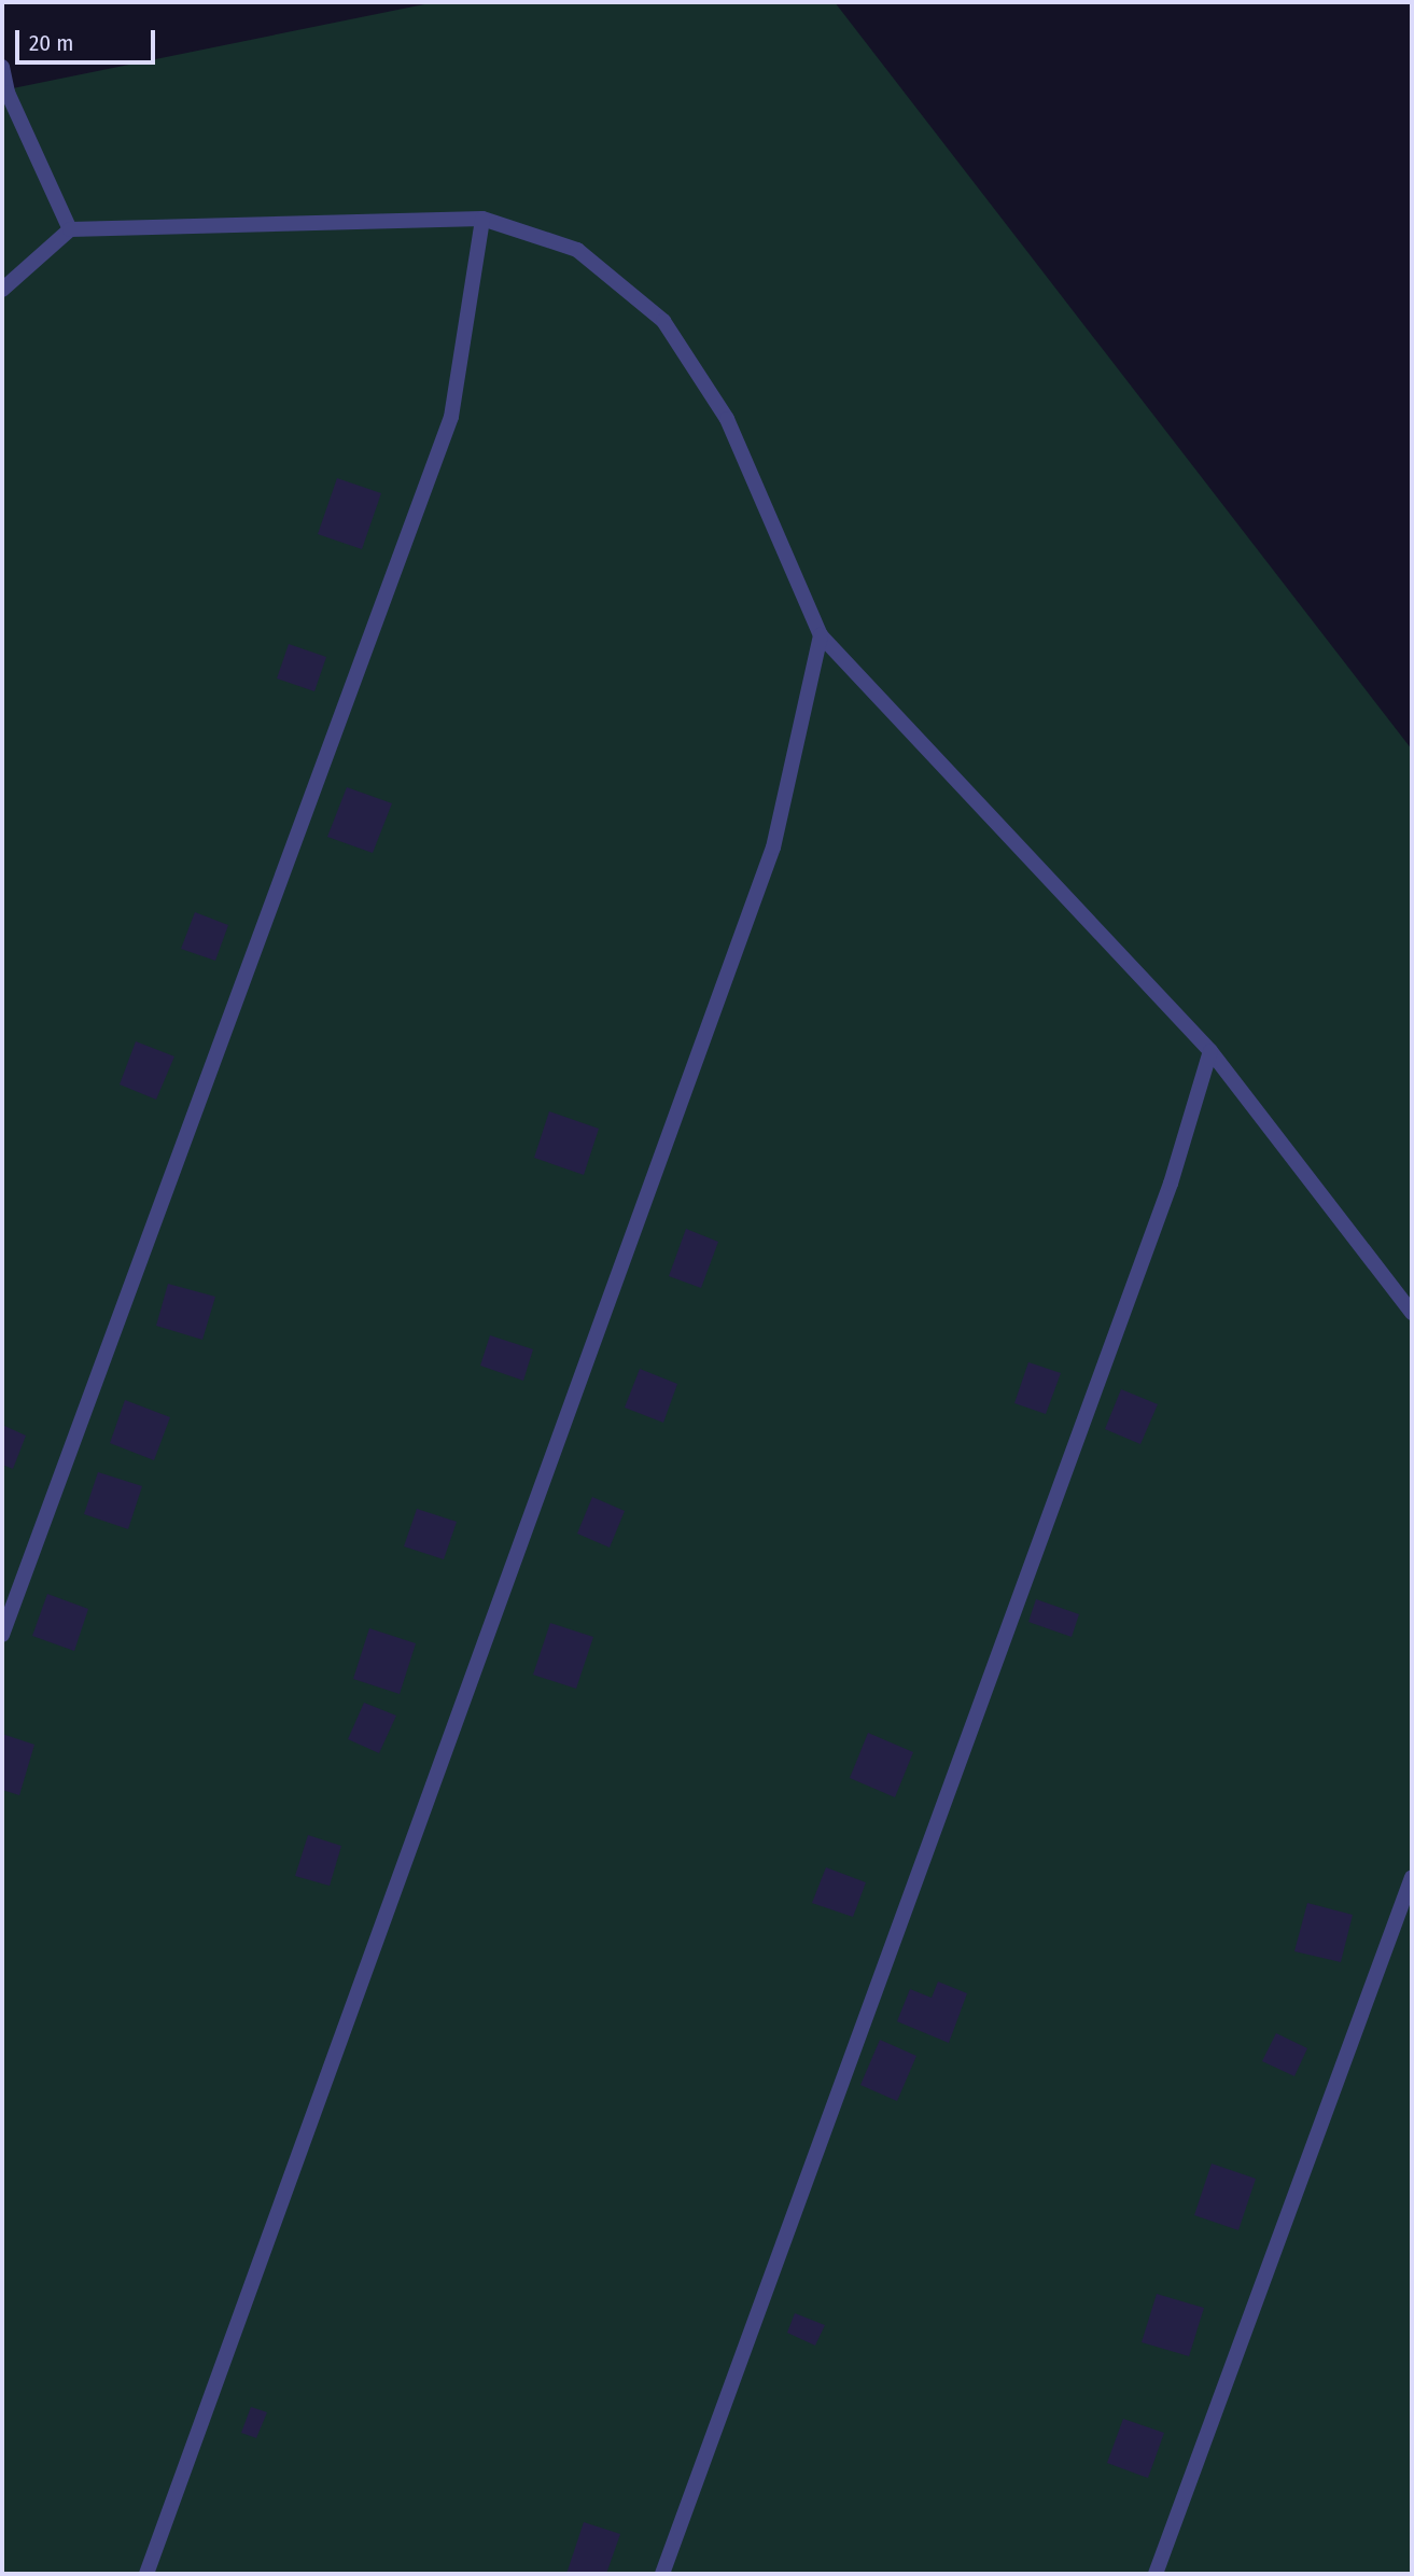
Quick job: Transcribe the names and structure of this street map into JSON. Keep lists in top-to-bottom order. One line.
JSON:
{"scale_bar":"20 m"}
